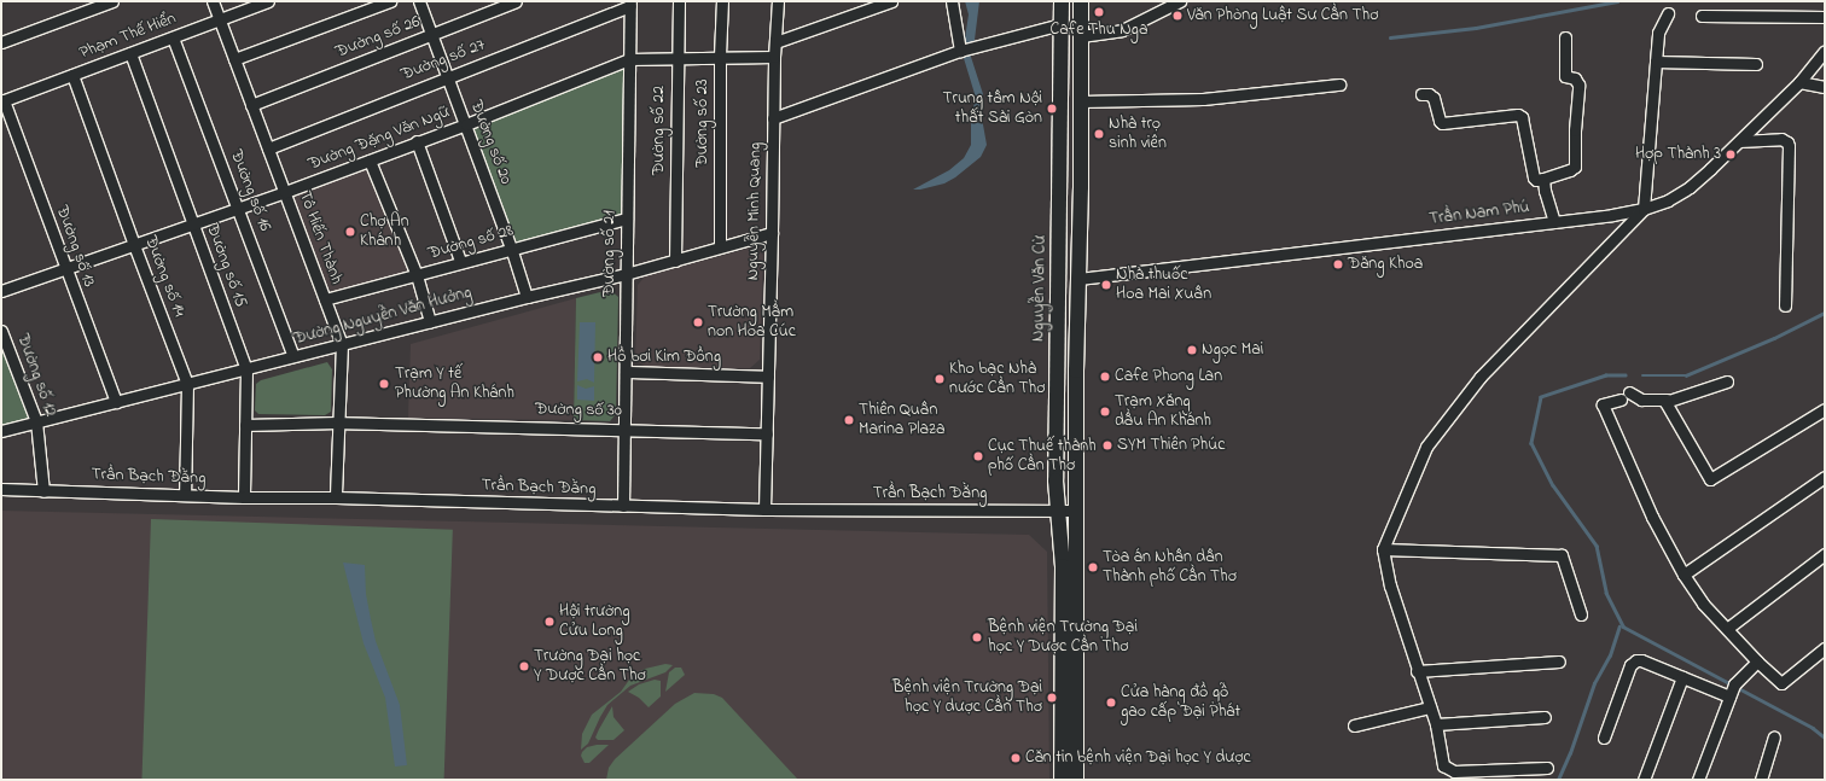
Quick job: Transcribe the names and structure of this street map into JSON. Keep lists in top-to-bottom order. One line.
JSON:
{"streets":{"main road":["Nguyễn Văn Cừ"],"street":["Phạm Thế Hiển","Đường số 26","Đường số 27","Đường số 23","Đường số 22","Đường Đặng Văn Ngữ","Đường số 20","Đường số 16","Nguyễn Minh Quang","Trần Nam Phú","Tô Hiến Thành","Đường số 28","Đường số 13","Đường số 21","Đường số 15","Đường số 14","Đường Nguyễn Văn Hưởng","Đường số 12","Đường số 30","Trần Bạch Đằng"]},"crossings":[["Phạm Thế Hiển","Đường số 16"],["Phạm Thế Hiển","Tô Hiến Thành"],["Phạm Thế Hiển","Đường số 13"],["Phạm Thế Hiển","Đường số 15"],["Phạm Thế Hiển","Đường số 14"],["Đường số 26","Đường số 20"],["Đường số 26","Tô Hiến Thành"],["Đường số 27","Đường số 20"],["Đường số 27","Tô Hiến Thành"],["Đường số 27","Đường số 21"],["Đường số 23","Đường Đặng Văn Ngữ"],["Đường số 23","Đường Nguyễn Văn Hưởng"],["Đường số 22","Đường Đặng Văn Ngữ"],["Đường số 22","Đường Nguyễn Văn Hưởng"],["Đường Đặng Văn Ngữ","Đường số 20"],["Đường Đặng Văn Ngữ","Đường số 16"],["Đường Đặng Văn Ngữ","Nguyễn Minh Quang"],["Đường Đặng Văn Ngữ","Tô Hiến Thành"],["Đường Đặng Văn Ngữ","Đường số 13"],["Đường Đặng Văn Ngữ","Đường số 21"],["Đường Đặng Văn Ngữ","Đường số 15"],["Đường Đặng Văn Ngữ","Đường số 14"],["Đường số 20","Đường số 28"],["Đường số 20","Đường Nguyễn Văn Hưởng"],["Đường số 16","Đường Nguyễn Văn Hưởng"],["Nguyễn Minh Quang","Đường Nguyễn Văn Hưởng"],["Nguyễn Minh Quang","Đường số 30"],["Nguyễn Minh Quang","Trần Bạch Đằng"],["Tô Hiến Thành","Đường số 28"],["Tô Hiến Thành","Đường Nguyễn Văn Hưởng"],["Tô Hiến Thành","Đường số 30"],["Tô Hiến Thành","Trần Bạch Đằng"],["Đường số 28","Đường số 21"],["Đường số 13","Đường Nguyễn Văn Hưởng"],["Đường số 21","Đường Nguyễn Văn Hưởng"],["Đường số 21","Đường số 30"],["Đường số 21","Trần Bạch Đằng"],["Đường số 15","Đường Nguyễn Văn Hưởng"],["Đường số 15","Đường số 30"],["Đường số 15","Trần Bạch Đằng"],["Đường số 14","Đường Nguyễn Văn Hưởng"],["Đường số 14","Trần Bạch Đằng"],["Nguyễn Văn Cừ","Trần Bạch Đằng"],["Đường Nguyễn Văn Hưởng","Đường số 12"],["Đường số 12","Trần Bạch Đằng"]],"places":["Cafe Thu Nga","Văn Phòng Luật Sư Cần Thơ","Trung tâm Nội thất Sài Gòn","Nhà trọ sinh viên","Hợp Thành 3","Chợ An Khánh","Đăng Khoa","Nhà thuốc Hoa Mai Xuân","Trường Mầm non Hoa Cúc","Ngọc Mai","Hồ bơi Kim Đồng","Cafe Phong Lan","Kho bạc Nhà nước Cần Thơ","Trạm Y tế Phường An Khánh","Trạm Xăng dầu An Khánh","Thiên Quân Marina Plaza","SYM Thiên Phúc","Cục Thuế thành phố Cần Thơ","Tòa án Nhân dân Thành phố Cần Thơ","Hội trường Cửu Long","Bệnh viện Trường Đại học Y Dược Cần Thơ","Trường Đại học Y Dược Cần Thơ","Bệnh viện Trường Đại học Y dược Cần Thơ","Cửa hàng đồ gỗ gao cấp Đại Phát","Căn tin bệnh viện Đại học Y dược"]}
